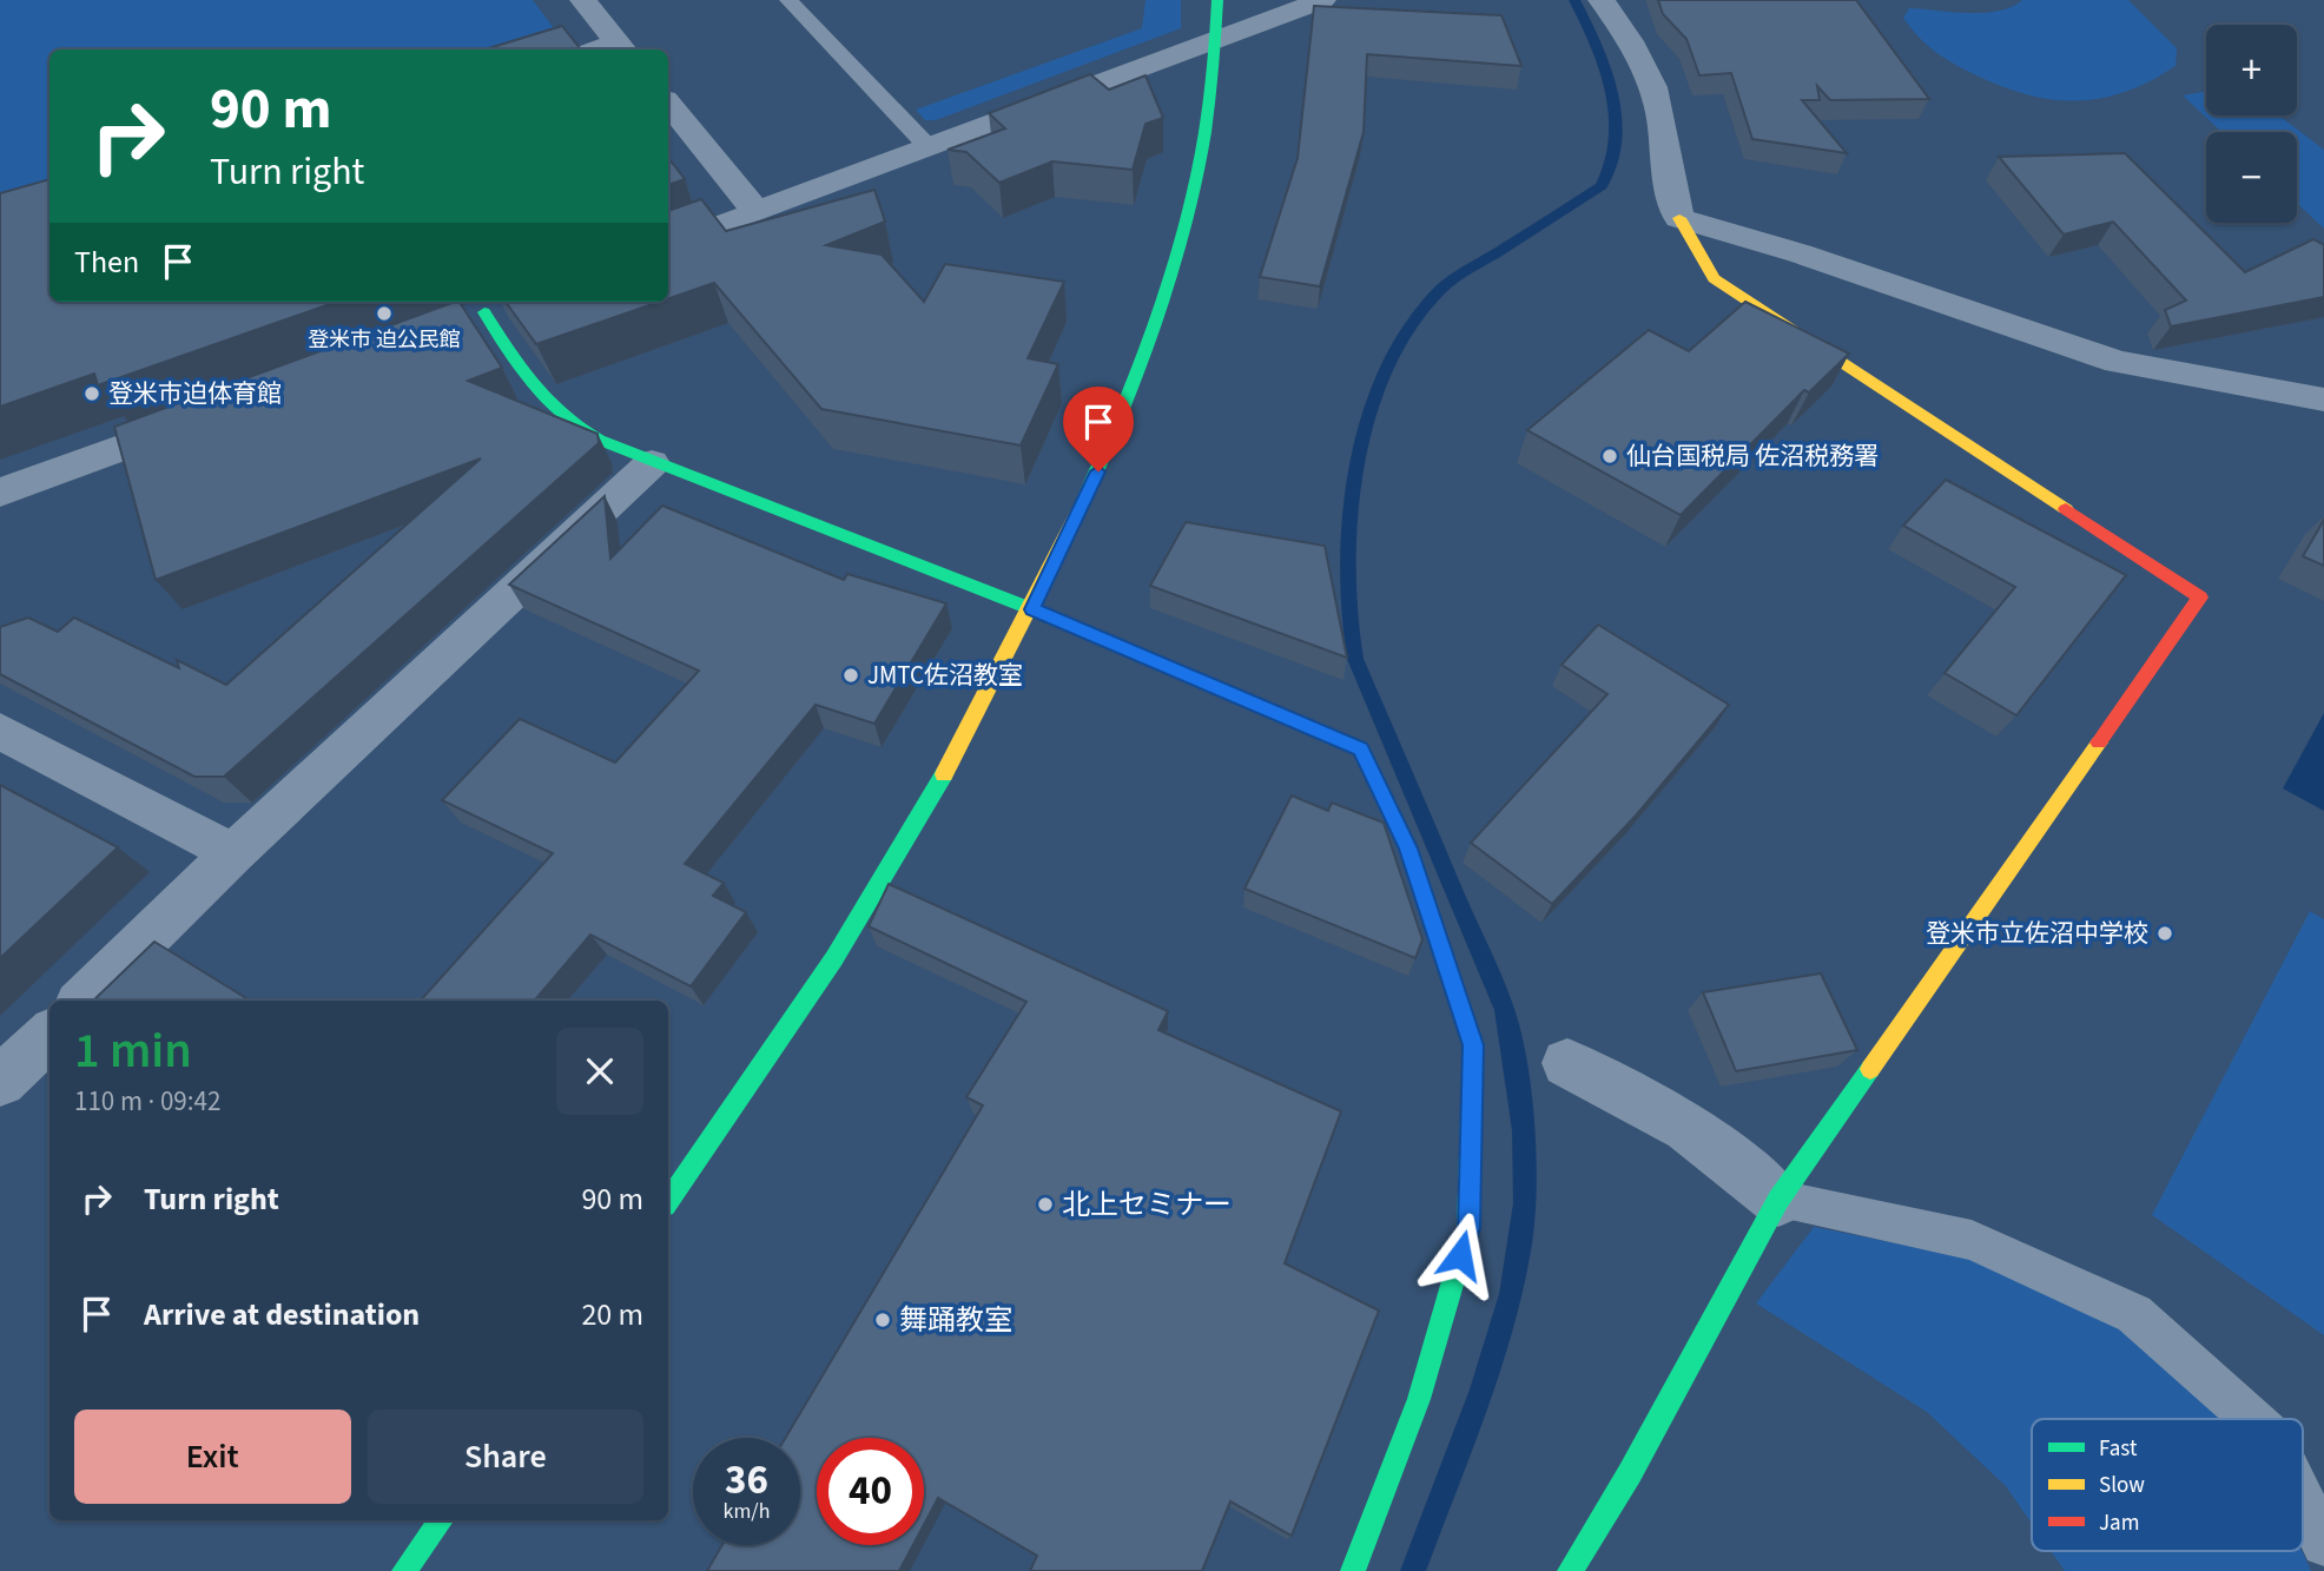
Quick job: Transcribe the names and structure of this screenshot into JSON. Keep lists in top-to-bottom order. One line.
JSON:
{"places":["登米市 迫公民館","登米市迫体育館","仙台国税局 佐沼税務署","JMTC佐沼教室","登米市立佐沼中学校","北上セミナー","舞踊教室"],"legend":["Fast","Slow","Jam"],"page":{"map_buttons":["+","−"],"turn":["90 m","Turn right"],"then":"Then","heading":["1 min","110 m · 09:42"],"list":[{"name":"Turn right","value":"90 m"},{"name":"Arrive at destination","value":"20 m"}],"buttons":["Exit","Share"],"speed":"36 km/h","limit":"40"}}
